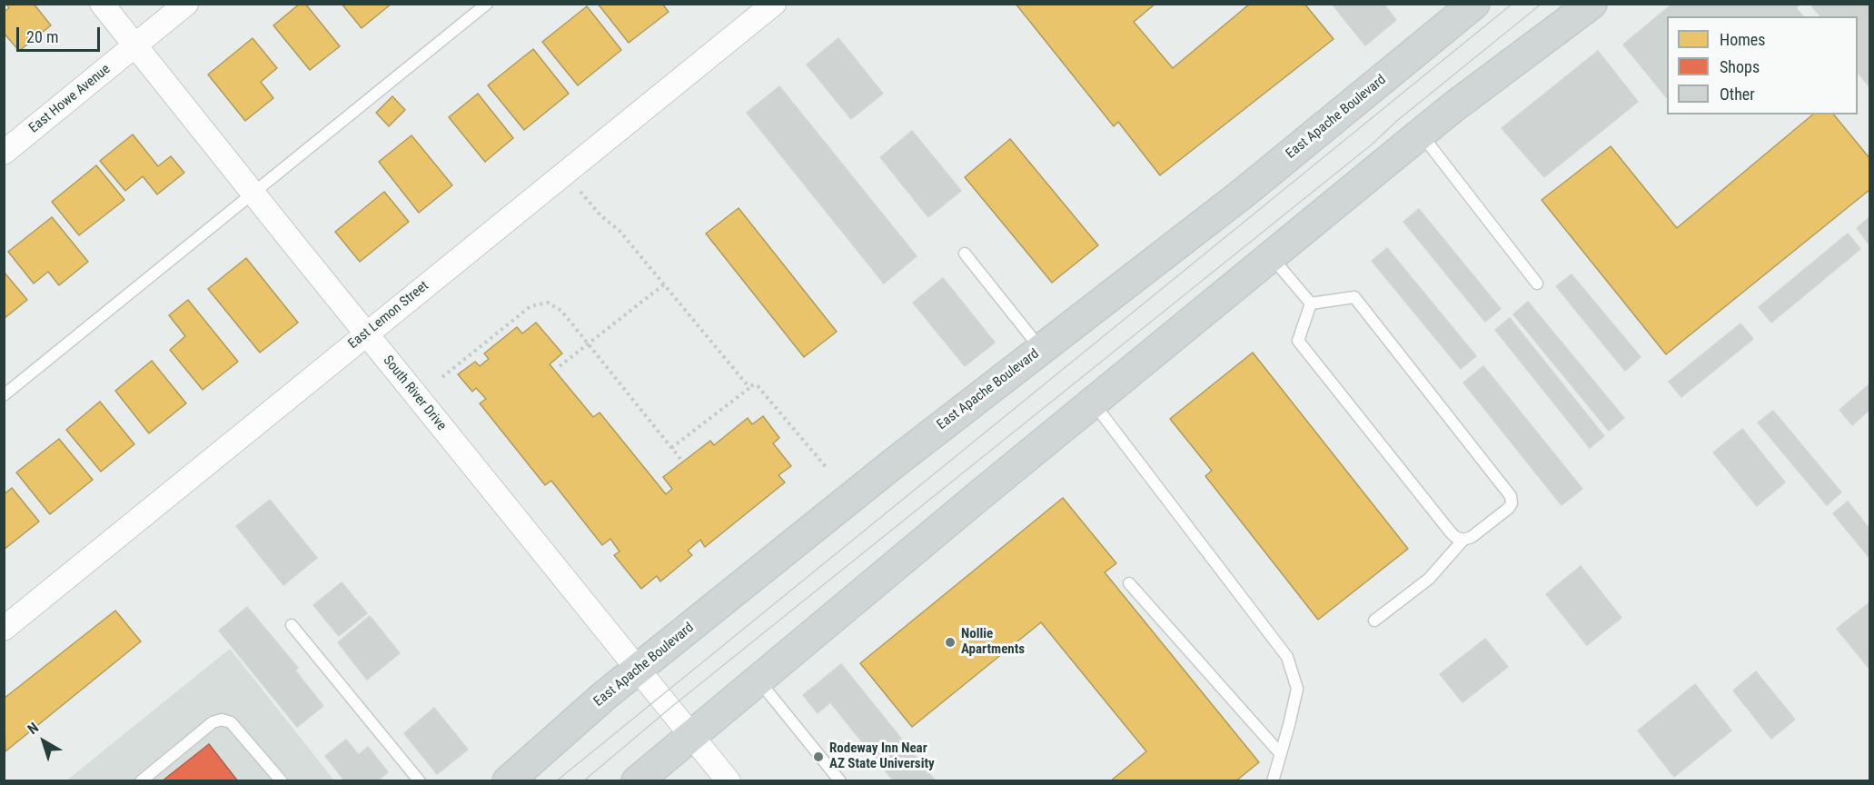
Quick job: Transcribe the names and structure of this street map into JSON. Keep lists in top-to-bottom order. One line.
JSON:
{"streets":{"main road":["East Apache Boulevard"],"street":["East Howe Avenue","East Lemon Street","South River Drive"]},"crossings":[["East Howe Avenue","South River Drive"],["East Apache Boulevard","South River Drive"],["East Lemon Street","South River Drive"]],"places":["Nollie Apartments","Rodeway Inn Near AZ State University"],"legend":["Homes","Shops","Other"],"scale_bar":"20 m","north":"top left"}
